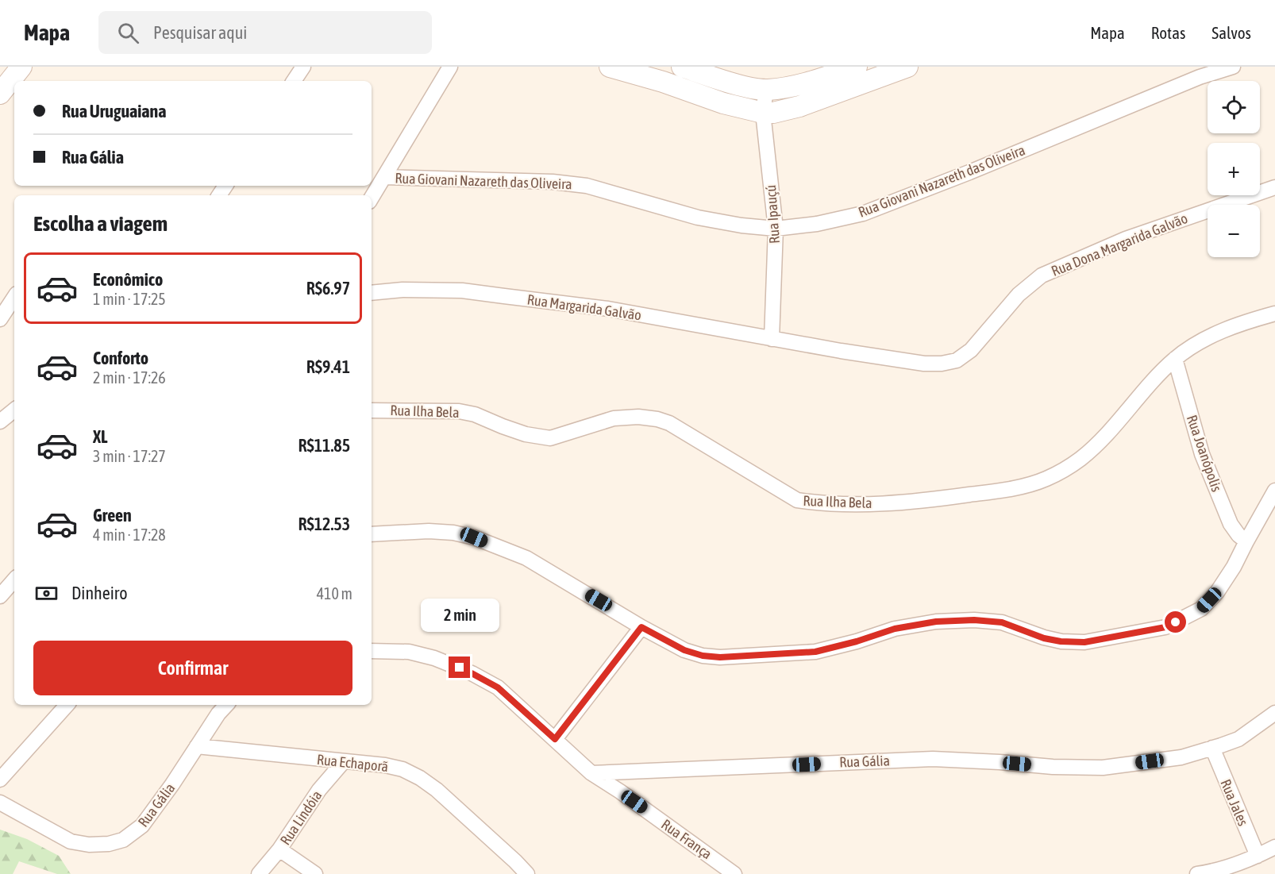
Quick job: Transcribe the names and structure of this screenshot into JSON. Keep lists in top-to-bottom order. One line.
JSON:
{"streets":{"street":["Rua Giovani Nazareth das Oliveira","Rua Ipauçú","Rua Dona Margarida Galvão","Rua Margarida Galvão","Rua Ilha Bela","Rua Joanópolis","Rua Gália","Rua Echaporã","Rua Jales","Rua Lindóia","Rua França"]},"crossings":[["Rua Giovani Nazareth das Oliveira","Rua Ipauçú"],["Rua Ipauçú","Rua Margarida Galvão"],["Rua Dona Margarida Galvão","Rua Margarida Galvão"],["Rua Ilha Bela","Rua Joanópolis"],["Rua Gália","Rua Echaporã"],["Rua Gália","Rua Jales"],["Rua Gália","Rua França"],["Rua Echaporã","Rua Lindóia"]],"page":{"header":"Mapa","search":"Pesquisar aqui","nav":["Mapa","Rotas","Salvos"],"map_buttons":["+","−"],"banner":["Rua Uruguaiana","Rua Gália"],"heading":"Escolha a viagem","list":[{"name":"Econômico","note":"1 min · 17:25","value":"R$6.97"},{"name":"Conforto","note":"2 min · 17:26","value":"R$9.41"},{"name":"XL","note":"3 min · 17:27","value":"R$11.85"},{"name":"Green","note":"4 min · 17:28","value":"R$12.53"}],"pay":["Dinheiro","410 m"],"bubble":"2 min","buttons":"Confirmar"}}
